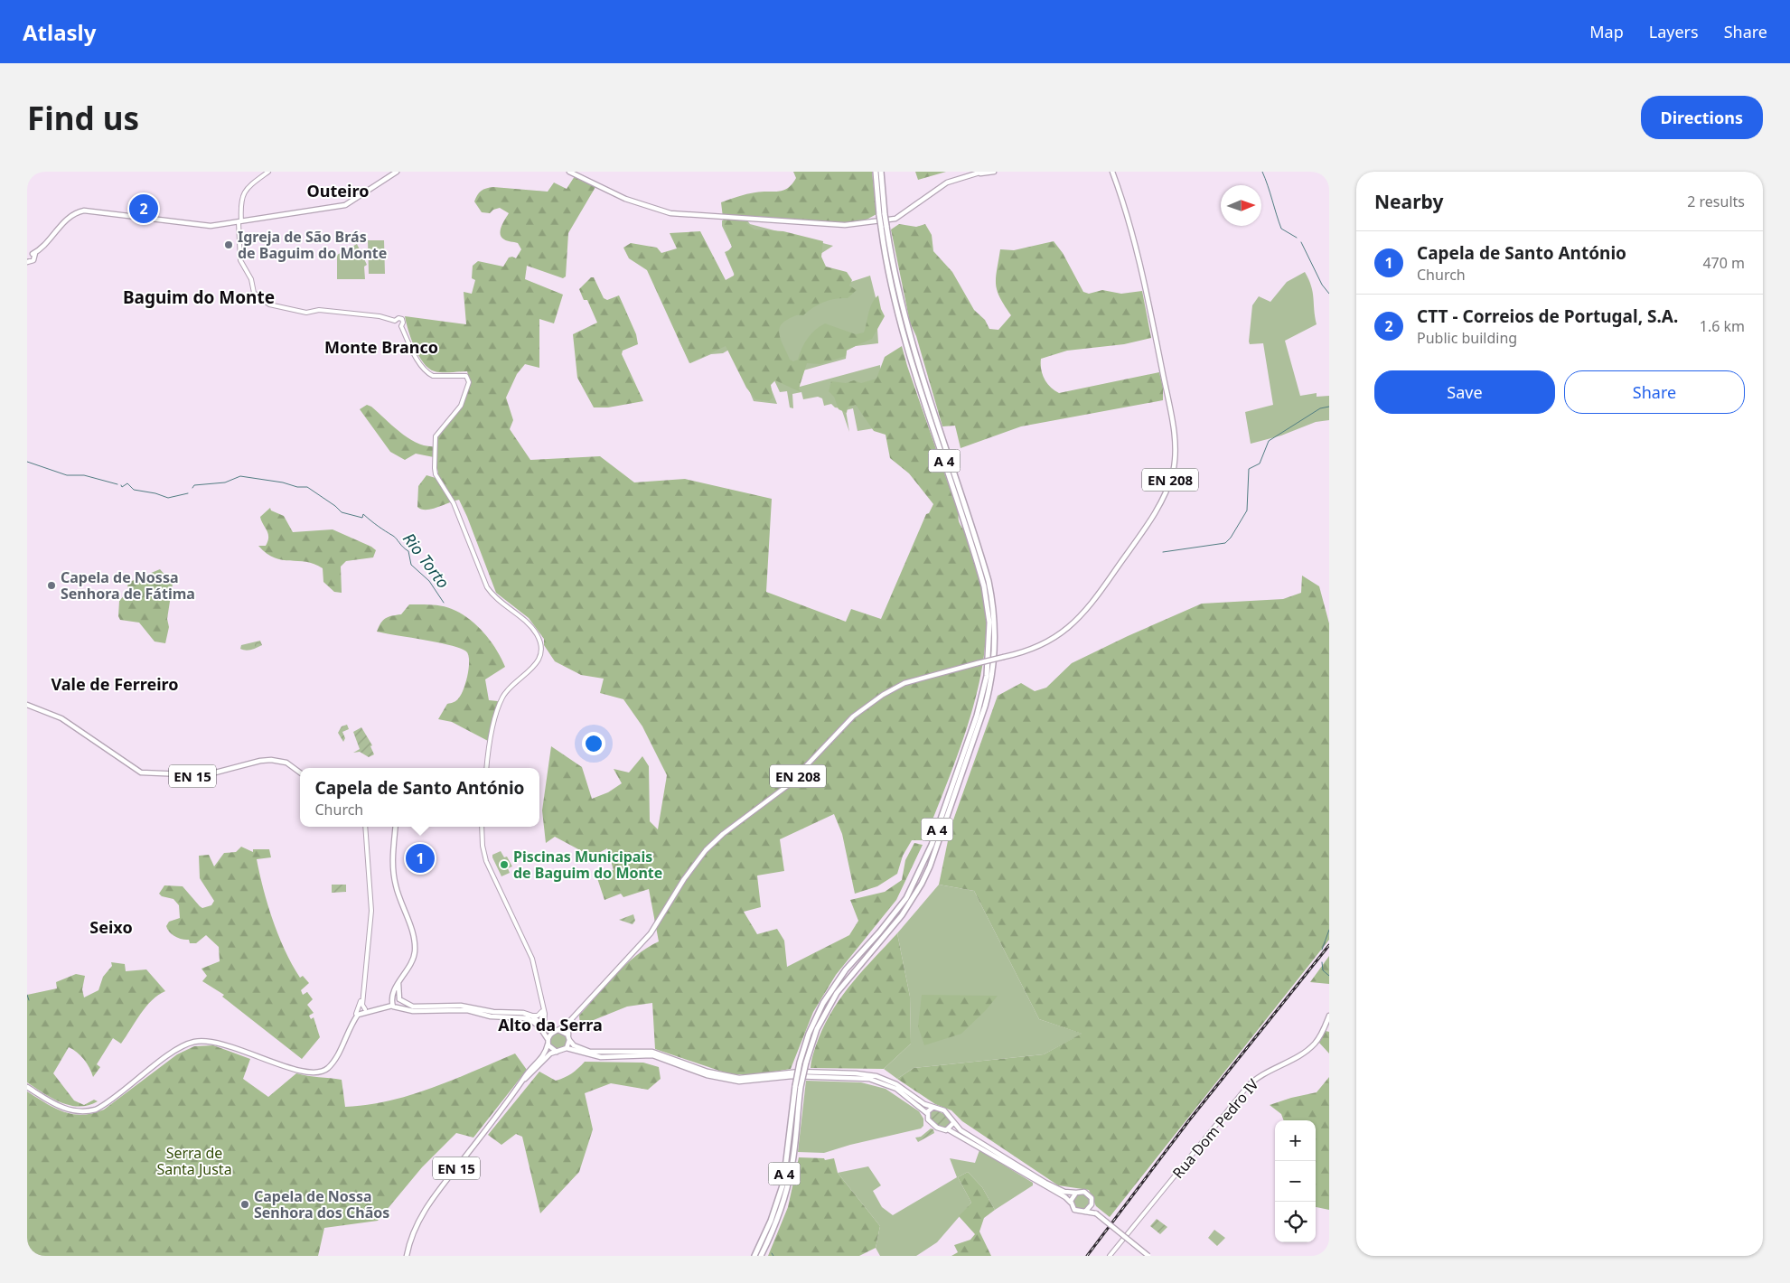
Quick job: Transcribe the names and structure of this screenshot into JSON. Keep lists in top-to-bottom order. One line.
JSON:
{"streets":{"highway":["A 4"],"main road":["EN 208","EN 15","Rua Dom Pedro IV"]},"crossings":[["EN 208","EN 15"]],"districts":["Outeiro","Baguim do Monte","Monte Branco","Vale de Ferreiro","Seixo","Alto da Serra"],"water":["Rio Torto"],"parks":["Serra de Santa Justa"],"places":["Igreja de São Brás de Baguim do Monte","Capela de Nossa Senhora de Fátima","Piscinas Municipais de Baguim do Monte","Capela de Nossa Senhora dos Chãos"],"north":"right","page":{"header":"Atlasly","nav":["Map","Layers","Share"],"buttons":["Directions",["Save","Share"]],"title":"Find us","heading":["Nearby","2 results"],"pins":["2","1"],"list":[{"mark":"1","name":"Capela de Santo António","note":"Church","value":"470 m"},{"mark":"2","name":"CTT - Correios de Portugal, S.A.","note":"Public building","value":"1.6 km"}],"popup":["Capela de Santo António","Church"],"map_buttons":["+","−"]}}
